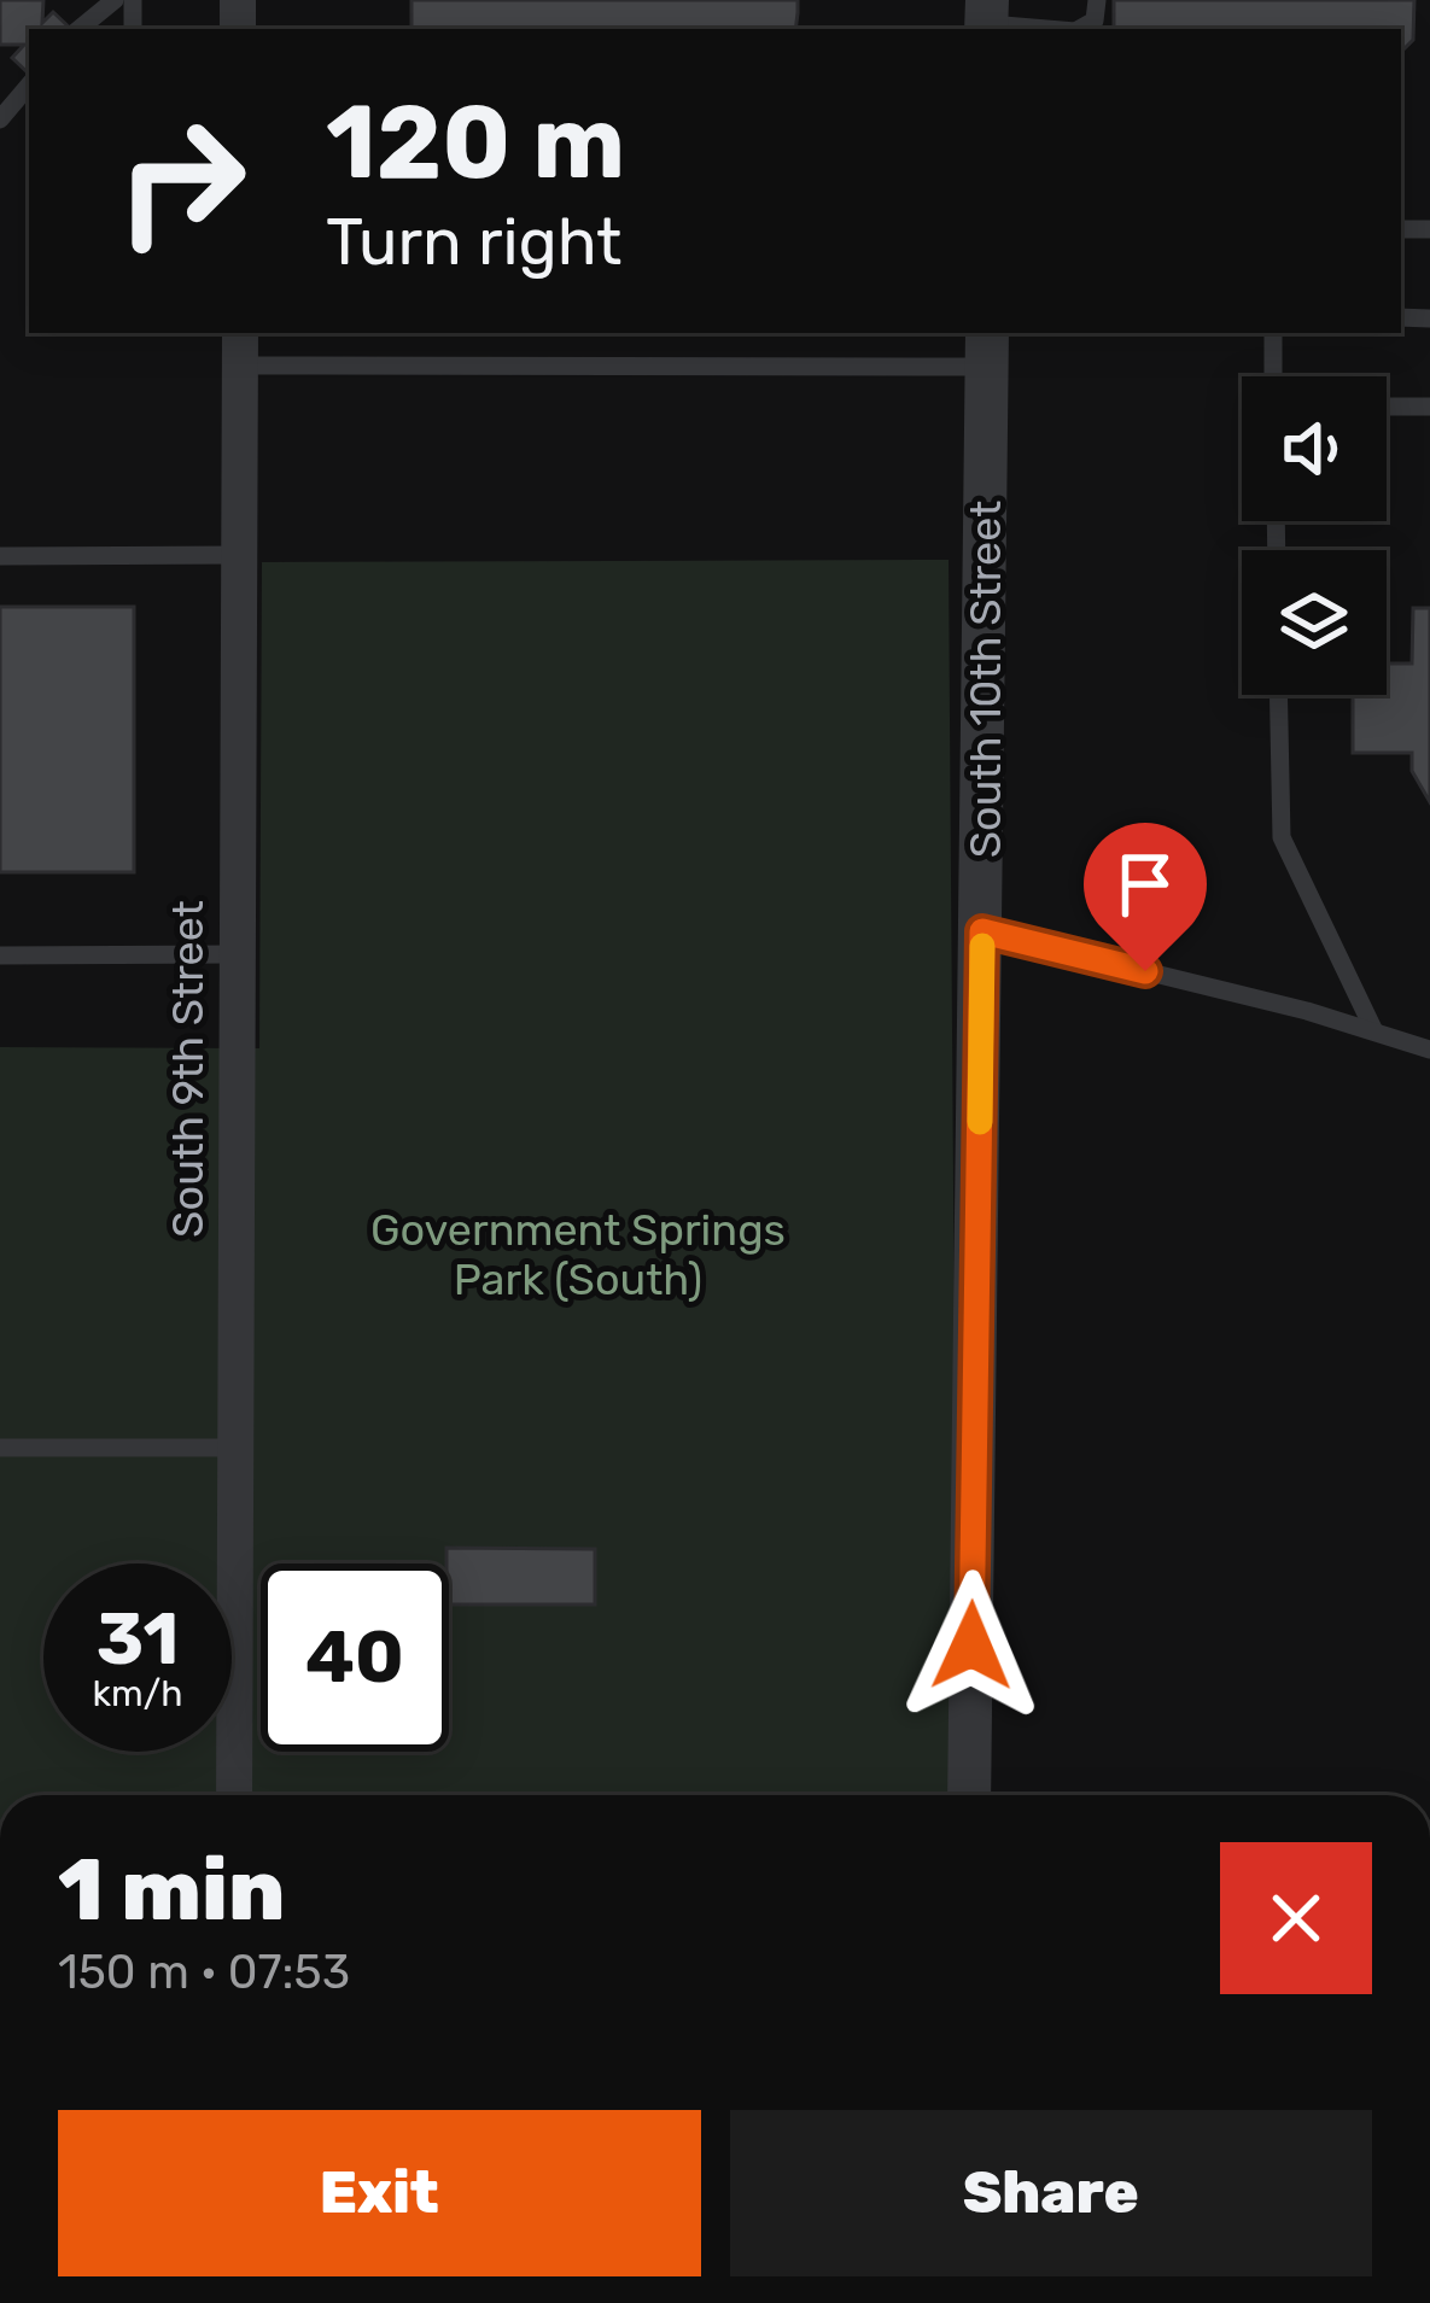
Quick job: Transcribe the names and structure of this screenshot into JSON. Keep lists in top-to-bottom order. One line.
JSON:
{"streets":{"street":["South 10th Street","South 9th Street"]},"parks":["Government Springs Park (South)"],"page":{"turn":["120 m","Turn right"],"speed":"31 km/h","limit":"40","heading":["1 min","150 m · 07:53"],"buttons":["Exit","Share"]}}
